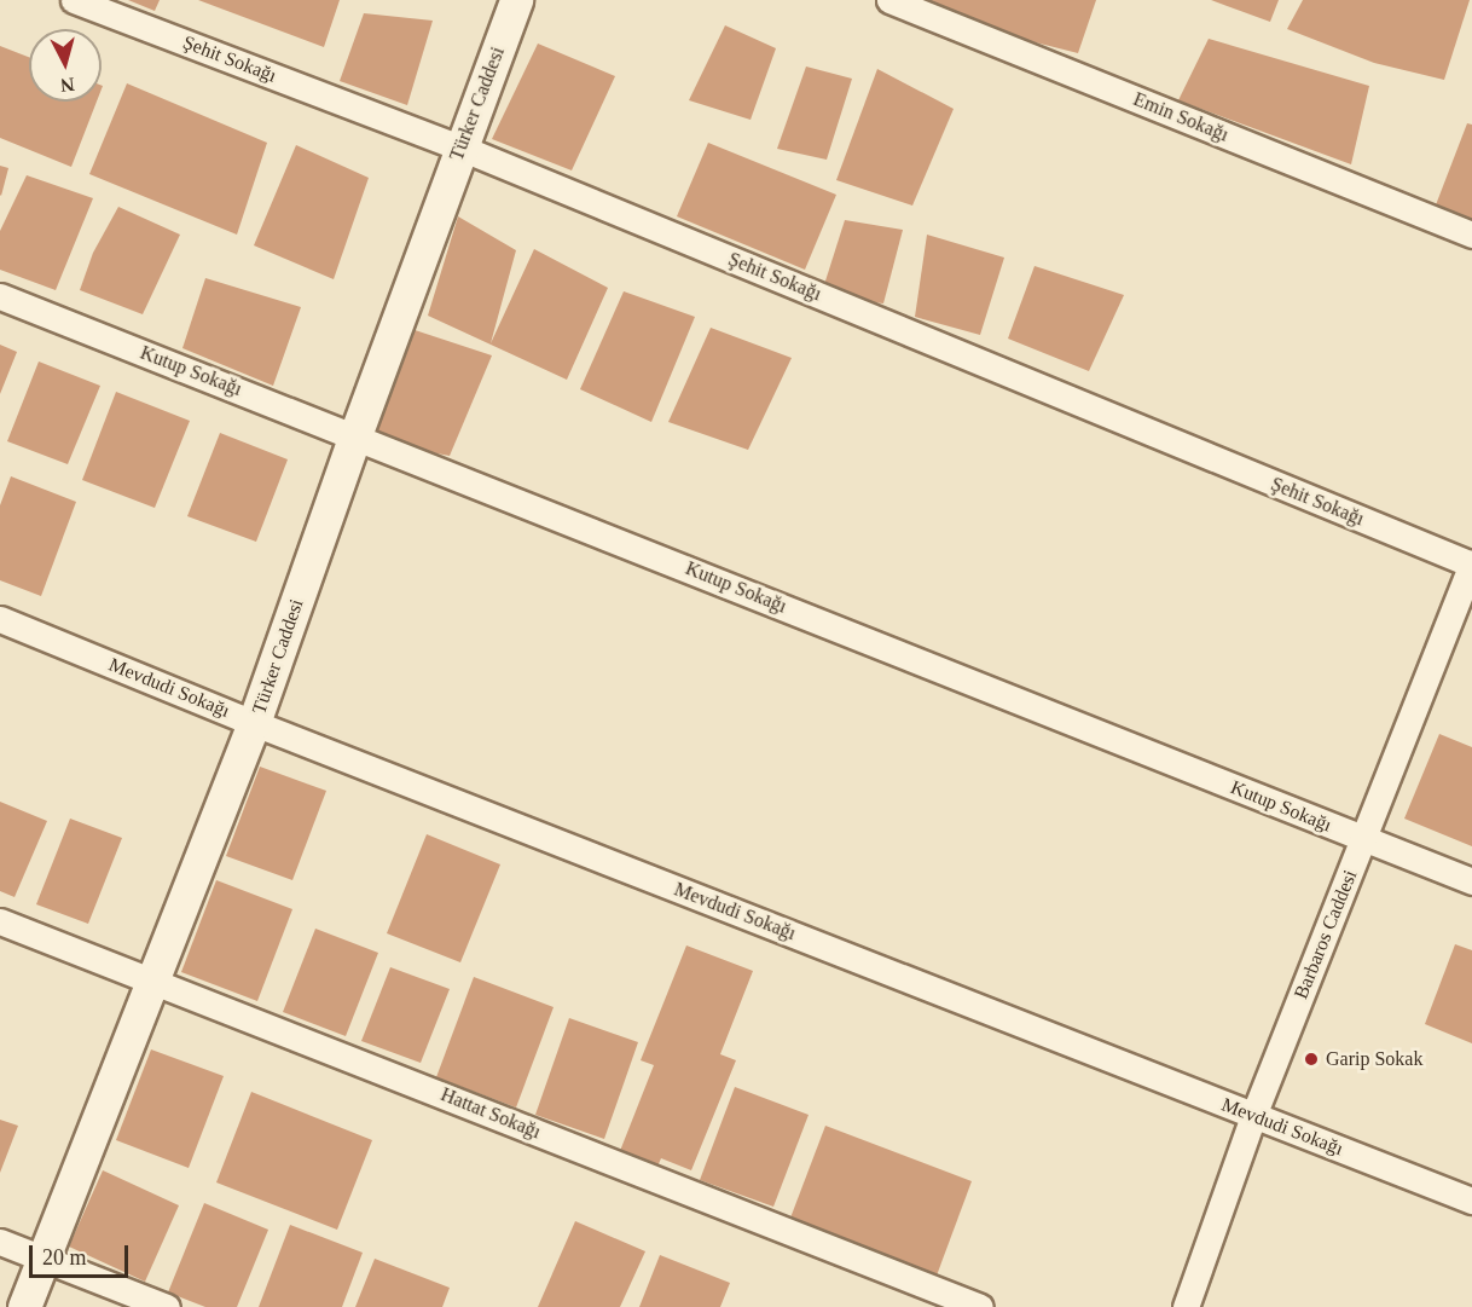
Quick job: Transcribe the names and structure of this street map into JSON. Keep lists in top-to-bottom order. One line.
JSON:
{"streets":{"street":["Şehit Sokağı","Türker Caddesi","Emin Sokağı","Kutup Sokağı","Mevdudi Sokağı","Barbaros Caddesi","Hattat Sokağı"]},"crossings":[["Şehit Sokağı","Türker Caddesi"],["Şehit Sokağı","Barbaros Caddesi"],["Türker Caddesi","Kutup Sokağı"],["Türker Caddesi","Mevdudi Sokağı"],["Türker Caddesi","Hattat Sokağı"],["Kutup Sokağı","Barbaros Caddesi"],["Mevdudi Sokağı","Barbaros Caddesi"]],"places":["Garip Sokak"],"scale_bar":"20 m","north":"bottom"}
